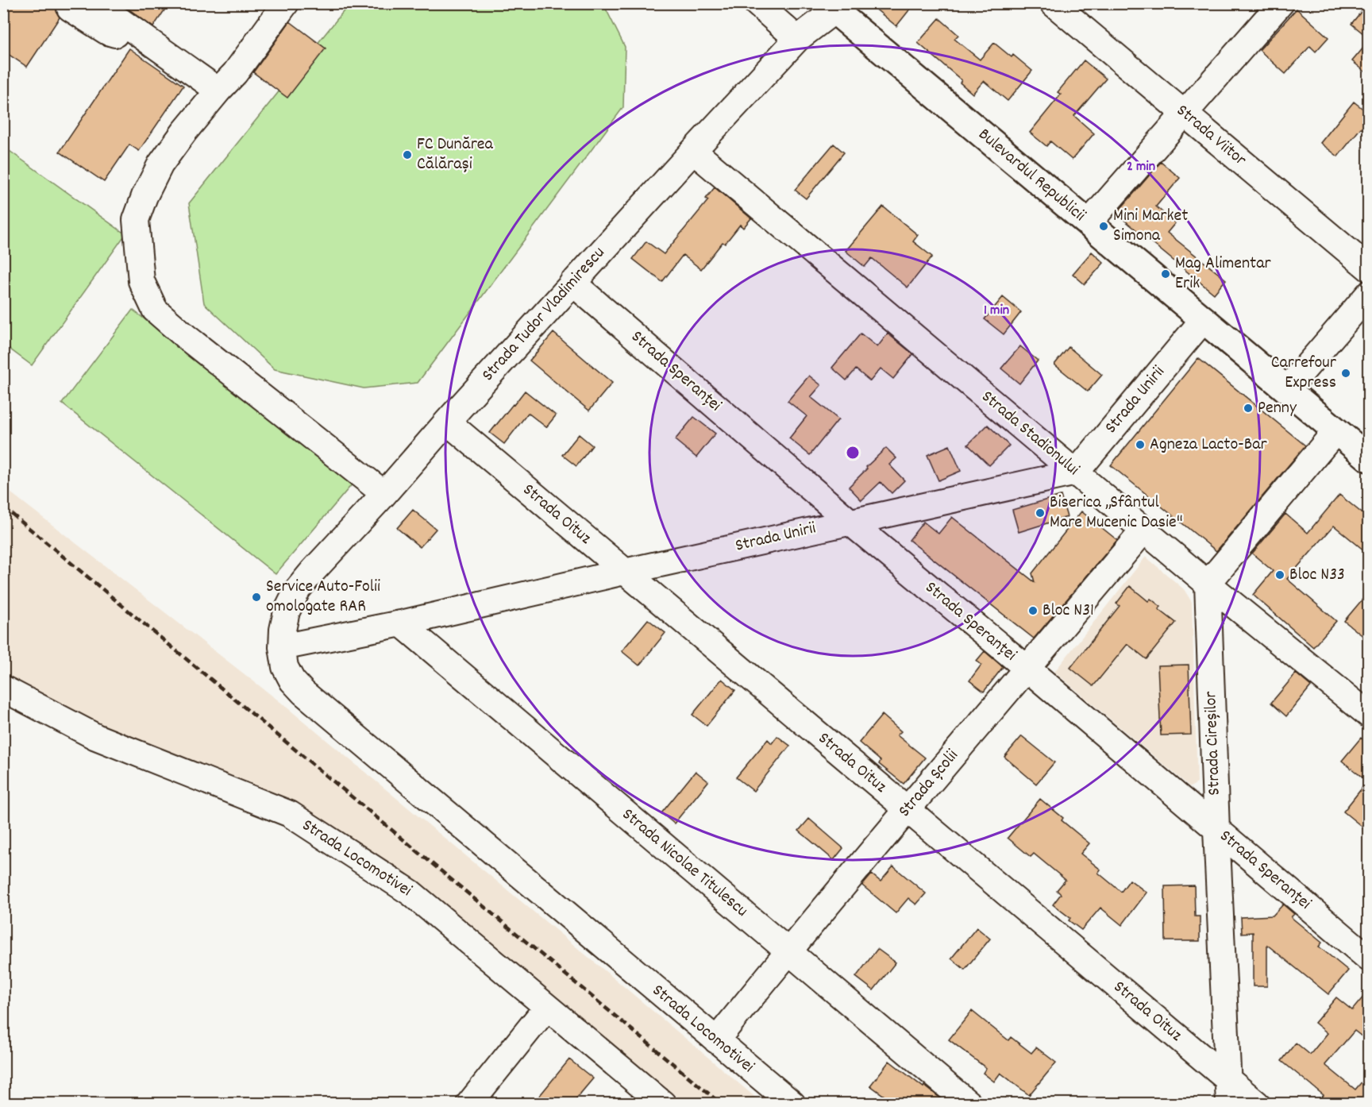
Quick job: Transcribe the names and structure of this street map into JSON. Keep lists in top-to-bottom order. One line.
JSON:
{"streets":{"main road":["Bulevardul Republicii"],"street":["Strada Viitor","Strada Tudor Vladimirescu","Strada Speranței","Strada Unirii","Strada Stadionului","Strada Oituz","Strada Cireșilor","Strada Școlii","Strada Locomotivei","Strada Nicolae Titulescu"]},"crossings":[["Bulevardul Republicii","Strada Tudor Vladimirescu"],["Bulevardul Republicii","Strada Unirii"],["Strada Tudor Vladimirescu","Strada Speranței"],["Strada Tudor Vladimirescu","Strada Unirii"],["Strada Tudor Vladimirescu","Strada Stadionului"],["Strada Tudor Vladimirescu","Strada Oituz"],["Strada Tudor Vladimirescu","Strada Locomotivei"],["Strada Speranței","Strada Unirii"],["Strada Speranței","Strada Cireșilor"],["Strada Speranței","Strada Școlii"],["Strada Unirii","Strada Stadionului"],["Strada Unirii","Strada Oituz"],["Strada Unirii","Strada Locomotivei"],["Strada Unirii","Strada Nicolae Titulescu"],["Strada Stadionului","Strada Cireșilor"],["Strada Stadionului","Strada Școlii"],["Strada Oituz","Strada Cireșilor"],["Strada Oituz","Strada Școlii"],["Strada Școlii","Strada Locomotivei"],["Strada Școlii","Strada Nicolae Titulescu"]],"places":["FC Dunărea Călărași","Mini Market Simona","Mag Alimentar Erik","Carrefour Express","Penny","Agneza Lacto-Bar","Biserica „Sfântul Mare Mucenic Dasie\"","Bloc N33","Service Auto-Folii omologate RAR","Bloc N31"],"rings":["2 min","1 min"]}
